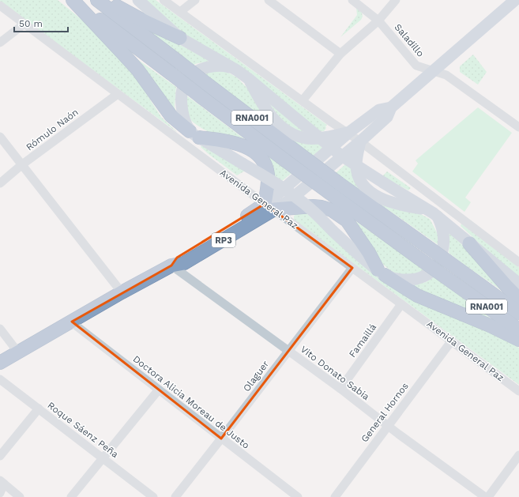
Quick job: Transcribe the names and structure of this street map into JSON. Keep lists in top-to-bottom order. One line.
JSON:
{"streets":{"highway":["RNA001","RP3"],"street":["Saladillo","Rómulo Naón","Avenida General Paz","Famaillá","Vito Donato Sabia","Olaguer","Doctora Alicia Moreau de Justo","General Hornos","Roque Sáenz Peña"]},"crossings":[["Rómulo Naón","Avenida General Paz"],["Avenida General Paz","RP3"],["Avenida General Paz","Famaillá"],["Avenida General Paz","Olaguer"],["Avenida General Paz","General Hornos"],["RP3","Vito Donato Sabia"],["RP3","Doctora Alicia Moreau de Justo"],["Famaillá","Vito Donato Sabia"],["Vito Donato Sabia","Olaguer"],["Vito Donato Sabia","General Hornos"],["Olaguer","Doctora Alicia Moreau de Justo"]],"scale_bar":"50 m"}
